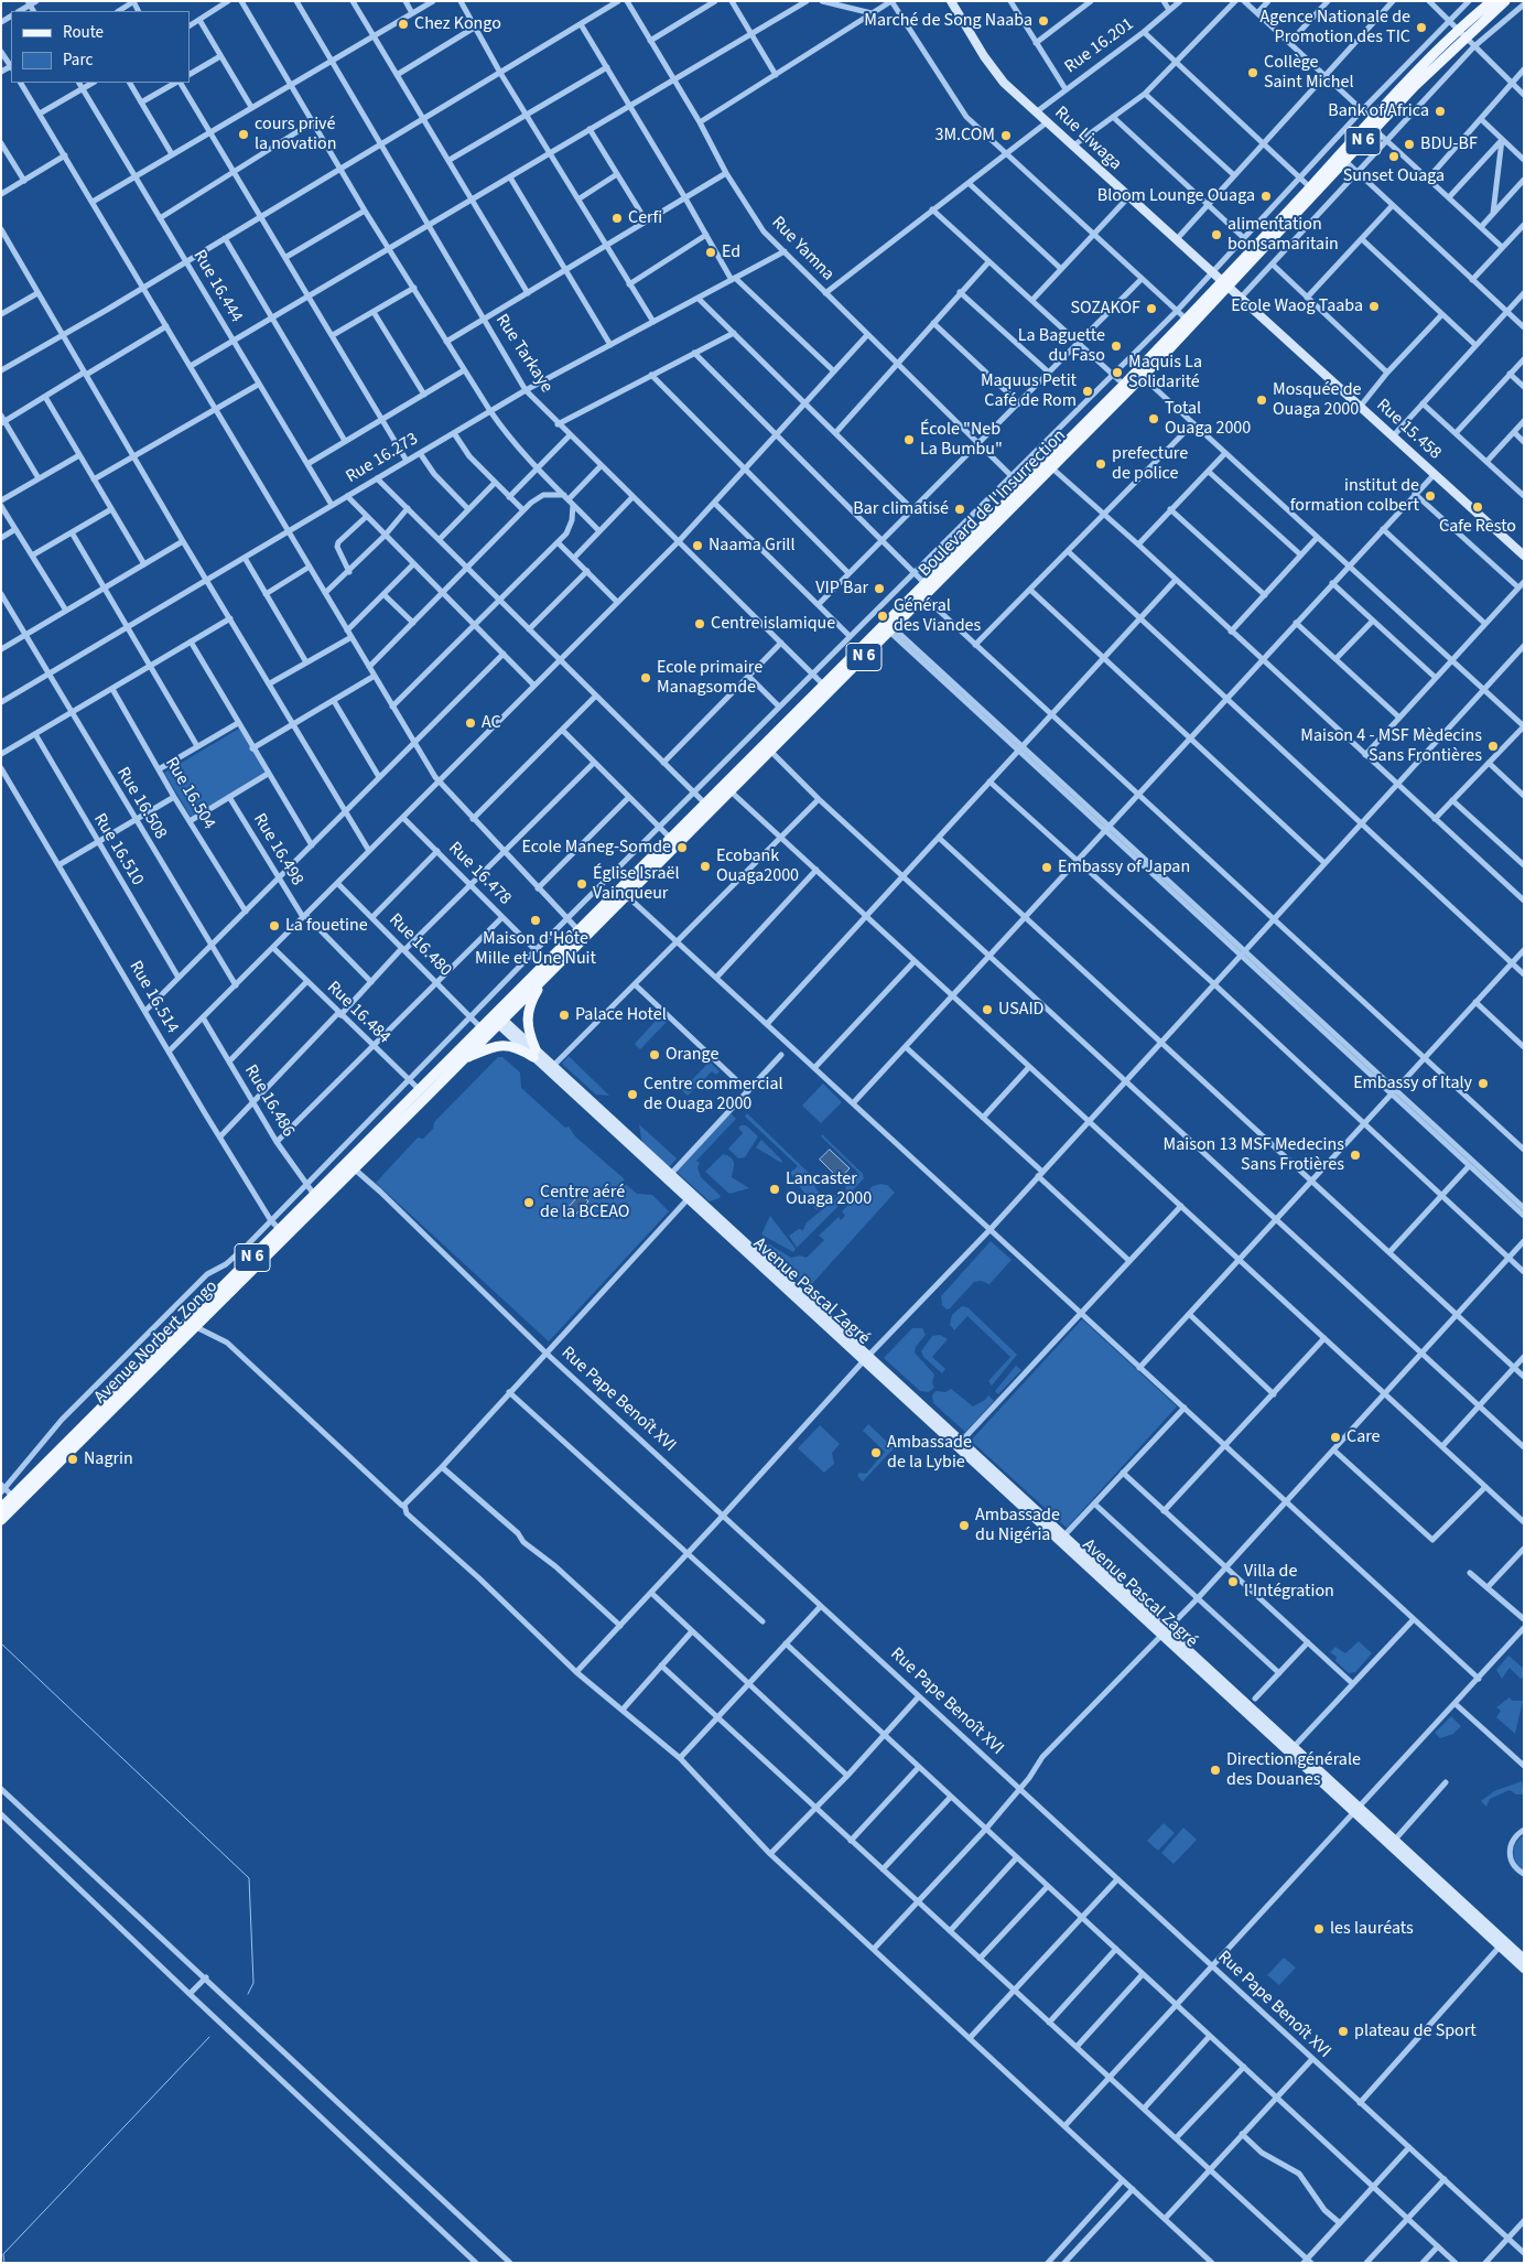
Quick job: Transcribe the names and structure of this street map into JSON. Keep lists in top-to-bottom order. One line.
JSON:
{"streets":{"main road":["Rue Liwaga","N 6","Rue 15.458","Boulevard de l'Insurrection","Avenue Pascal Zagré","Avenue Norbert Zongo"],"street":["Rue 16.201","Rue Yamna","Rue 16.444","Rue Tarkaye","Rue 16.273","Rue 16.504","Rue 16.508","Rue 16.510","Rue 16.498","Rue 16.478","Rue 16.480","Rue 16.514","Rue 16.484","Rue 16.486","Rue Pape Benoît XVI"]},"crossings":[["Rue 16.201","Rue Liwaga"],["Rue Liwaga","Rue 15.458"],["Rue Liwaga","Boulevard de l'Insurrection"],["Rue Yamna","Rue 16.273"],["Rue 16.444","Rue 16.273"],["Rue Tarkaye","Rue 16.273"],["Rue Tarkaye","Boulevard de l'Insurrection"],["Rue 15.458","Boulevard de l'Insurrection"],["Rue 16.273","Rue 16.508"],["Boulevard de l'Insurrection","Avenue Pascal Zagré"],["Boulevard de l'Insurrection","Avenue Norbert Zongo"],["Rue 16.480","Avenue Norbert Zongo"],["Rue 16.514","Avenue Norbert Zongo"],["Rue 16.484","Avenue Norbert Zongo"],["Rue 16.486","Avenue Norbert Zongo"],["Avenue Pascal Zagré","Avenue Norbert Zongo"],["Avenue Norbert Zongo","Rue Pape Benoît XVI"]],"places":["Marché de Song Naaba","Chez Kongo","Agence Nationale de Promotion des TIC","Collège Saint Michel","Bank of Africa","cours privé la novation","3M.COM","BDU-BF","Sunset Ouaga","Bloom Lounge Ouaga","Cerfi","alimentation bon samaritain","Ed","Ecole Waog Taaba","SOZAKOF","La Baguette du Faso","Maquis La Solidarité","Maquus Petit Café de Rom","Mosquée de Ouaga 2000","Total Ouaga 2000","École \"Neb La Bumbu\"","prefecture de police","institut de formation colbert","Cafe Resto","Bar climatisé","Naama Grill","VIP Bar","Général des Viandes","Centre islamique","Ecole primaire Managsomde","AC","Maison 4 - MSF Mèdecins Sans Frontières","Ecole Maneg-Somde","Ecobank Ouaga2000","Embassy of Japan","Église Israël Vainqueur","Maison d'Hôte Mille et Une Nuit","La fouetine","USAID","Palace Hotel","Orange","Embassy of Italy","Centre commercial de Ouaga 2000","Maison 13 MSF Medecins Sans Frotières","Lancaster Ouaga 2000","Centre aéré de la BCEAO","Care","Ambassade de la Lybie","Nagrin","Ambassade du Nigéria","Villa de l'Intégration","Direction générale des Douanes","les lauréats","plateau de Sport"],"legend":["Route","Parc"]}
